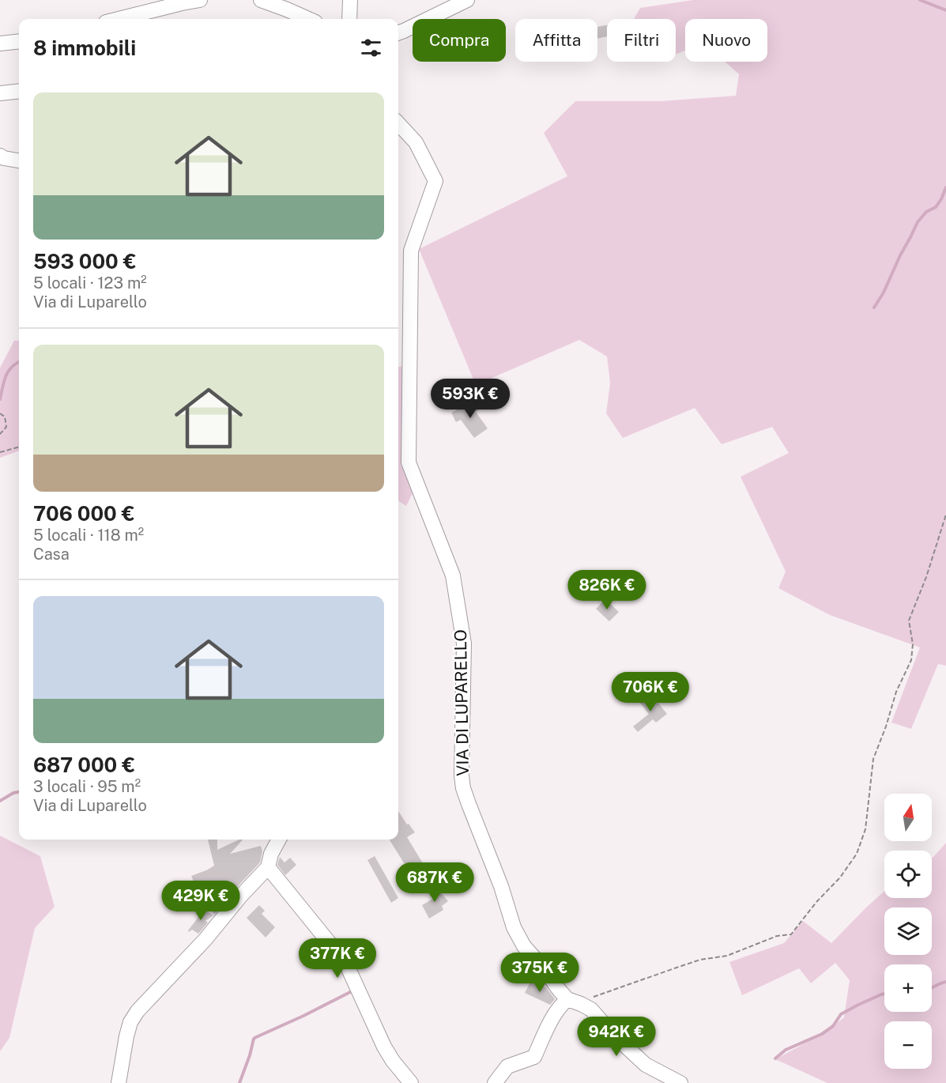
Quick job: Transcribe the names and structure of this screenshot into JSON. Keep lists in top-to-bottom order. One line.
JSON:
{"streets":{"street":["VIA DI LUPARELLO"]},"north":"top","page":{"chip":["Compra","Affitta","Filtri","Nuovo"],"heading":"8 immobili","list":[{"name":"593 000 €","note":"5 locali · 123 m² · Via di Luparello"},{"name":"706 000 €","note":"5 locali · 118 m² · Casa"},{"name":"687 000 €","note":"3 locali · 95 m² · Via di Luparello"}],"price":["593K €","826K €","706K €","687K €","429K €","377K €","375K €","942K €"],"map_buttons":["+","−"]}}
